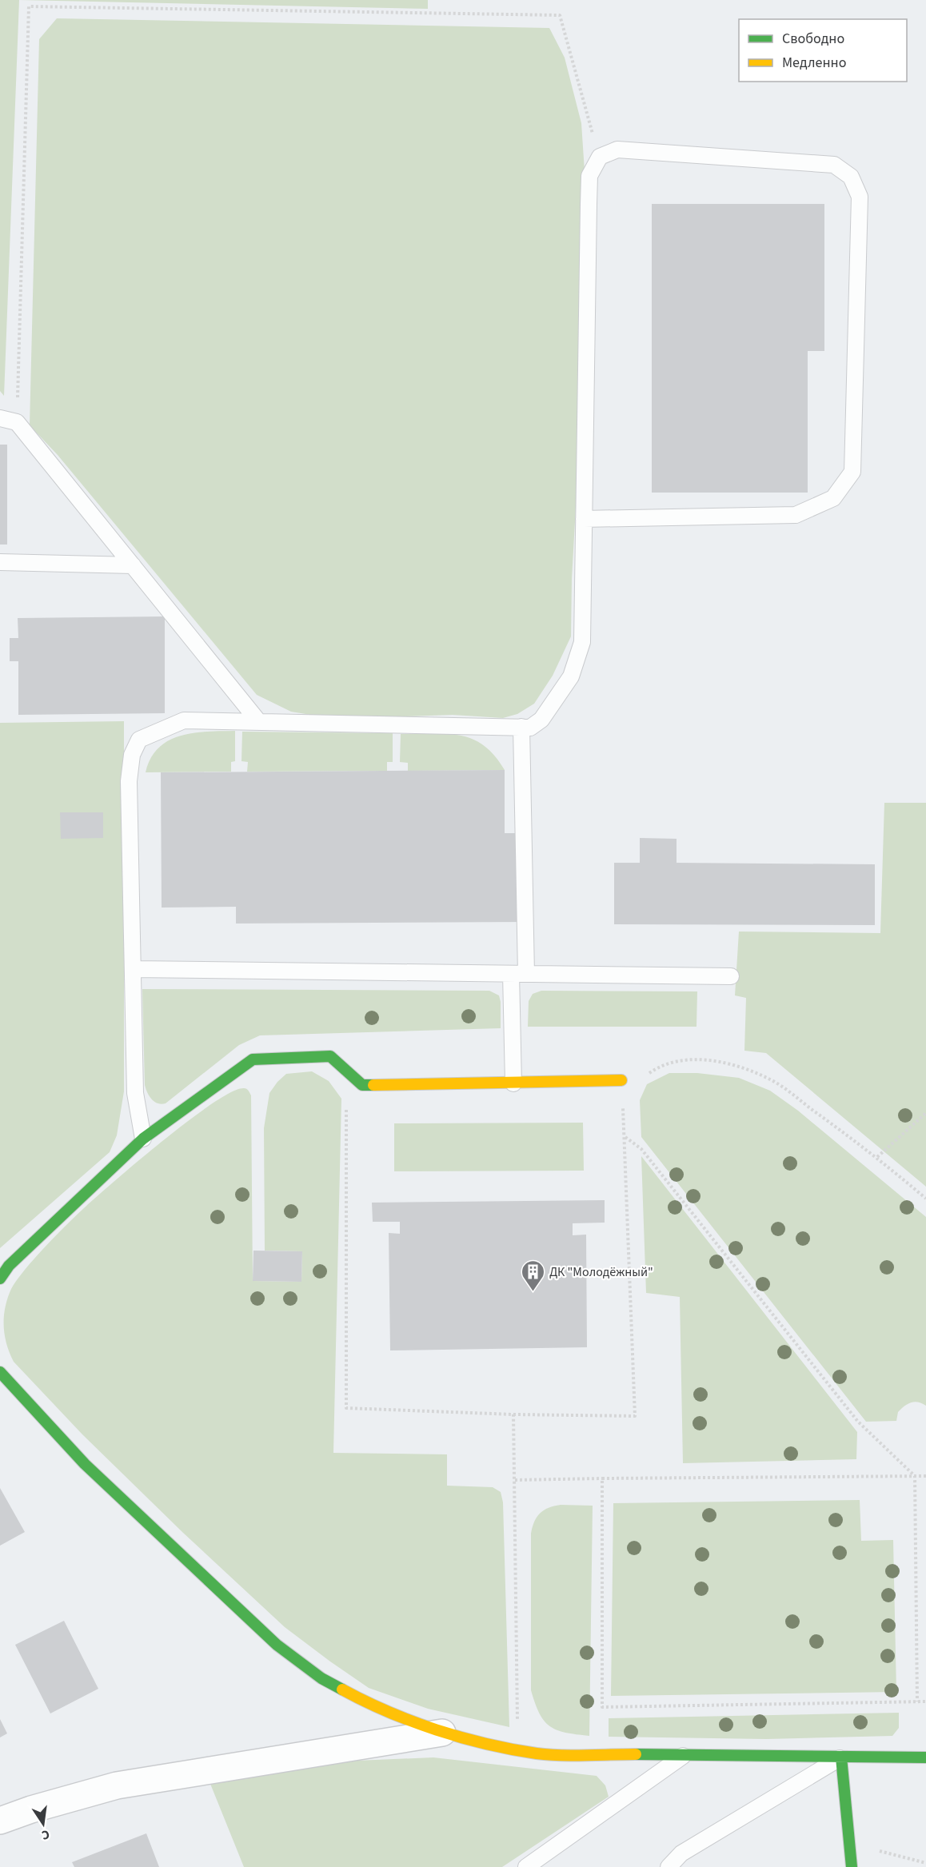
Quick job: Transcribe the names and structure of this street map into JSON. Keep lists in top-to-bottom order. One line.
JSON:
{"places":{"building":["ДК \"Молодёжный\""]},"legend":["Свободно","Медленно"],"north":"bottom"}
